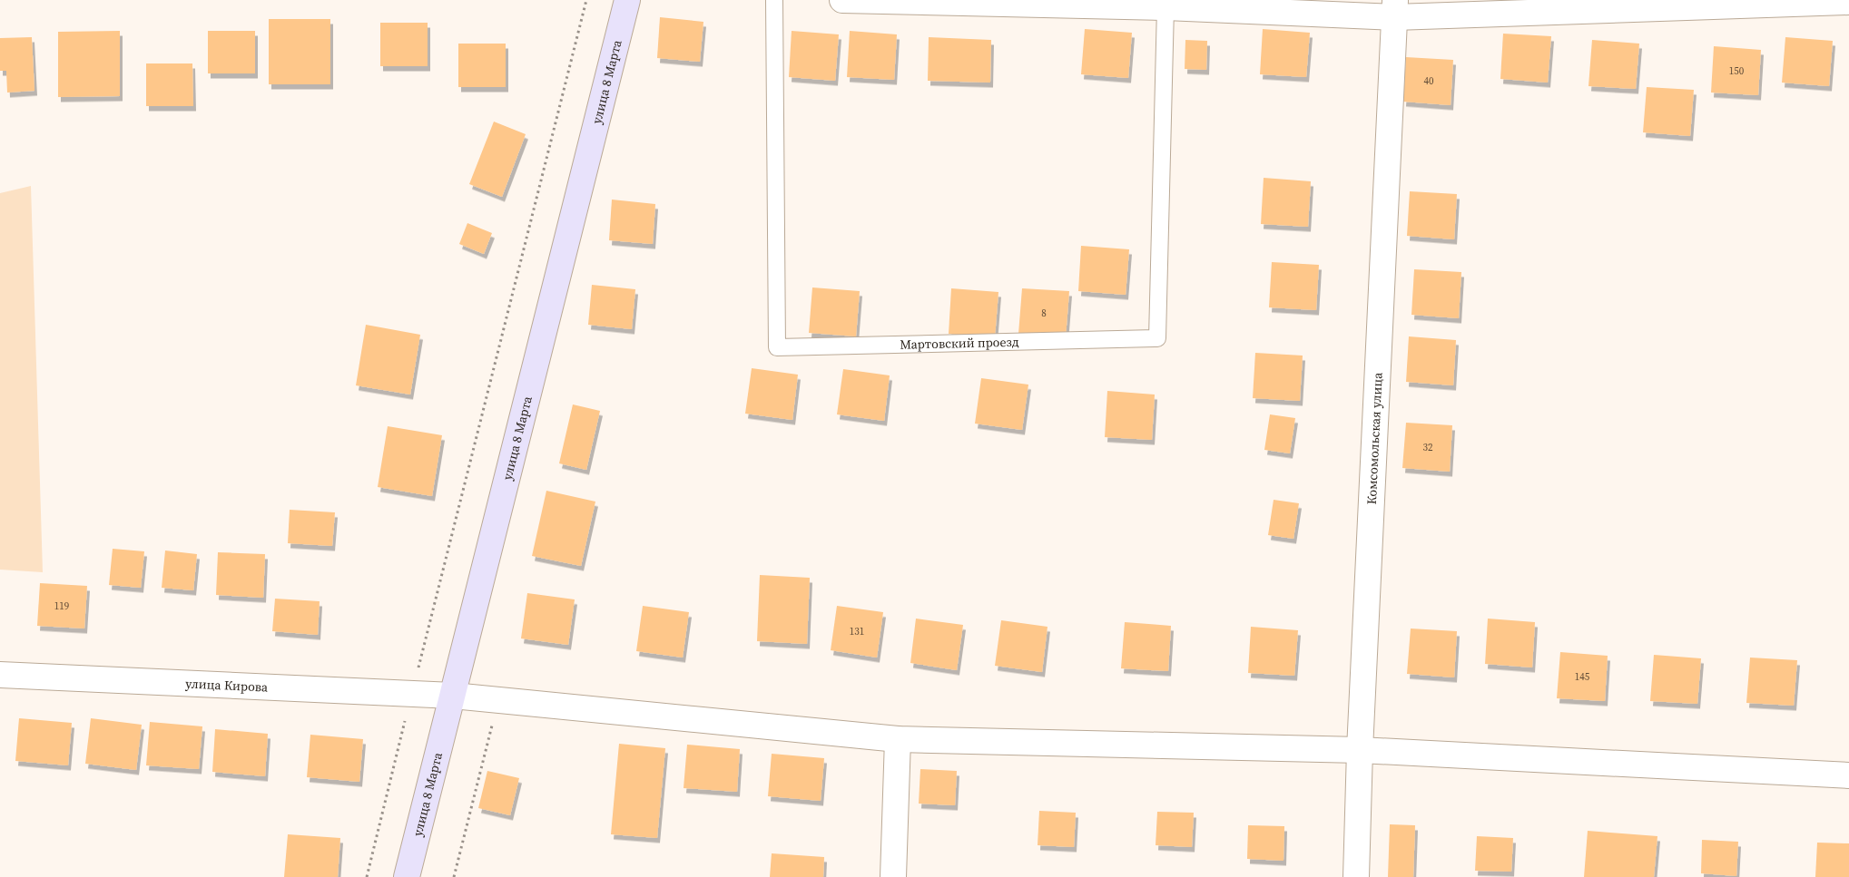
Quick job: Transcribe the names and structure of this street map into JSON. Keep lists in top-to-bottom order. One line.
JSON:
{"streets":{"main road":["улица 8 Марта"],"street":["Комсомольская улица","улица Кирова"],"lane":["Мартовский проезд"]},"crossings":[["улица 8 Марта","улица Кирова"],["Комсомольская улица","улица Кирова"]],"house_numbers":["150","40","8","32","119","131","145"]}
